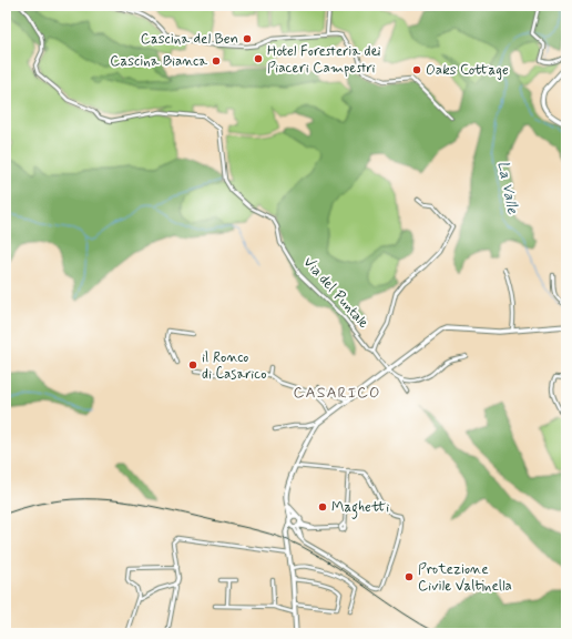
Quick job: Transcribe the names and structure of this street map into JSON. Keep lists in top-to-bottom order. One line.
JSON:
{"streets":{"street":["Via del Puntale"]},"districts":["CASARICO"],"water":["La Valle"],"places":["Cascina del Ben","Hotel Foresteria dei Piaceri Campestri","Cascina Bianca","Oaks Cottage","il Ronco di Casarico","Maghetti","Protezione Civile Valtinella"]}
